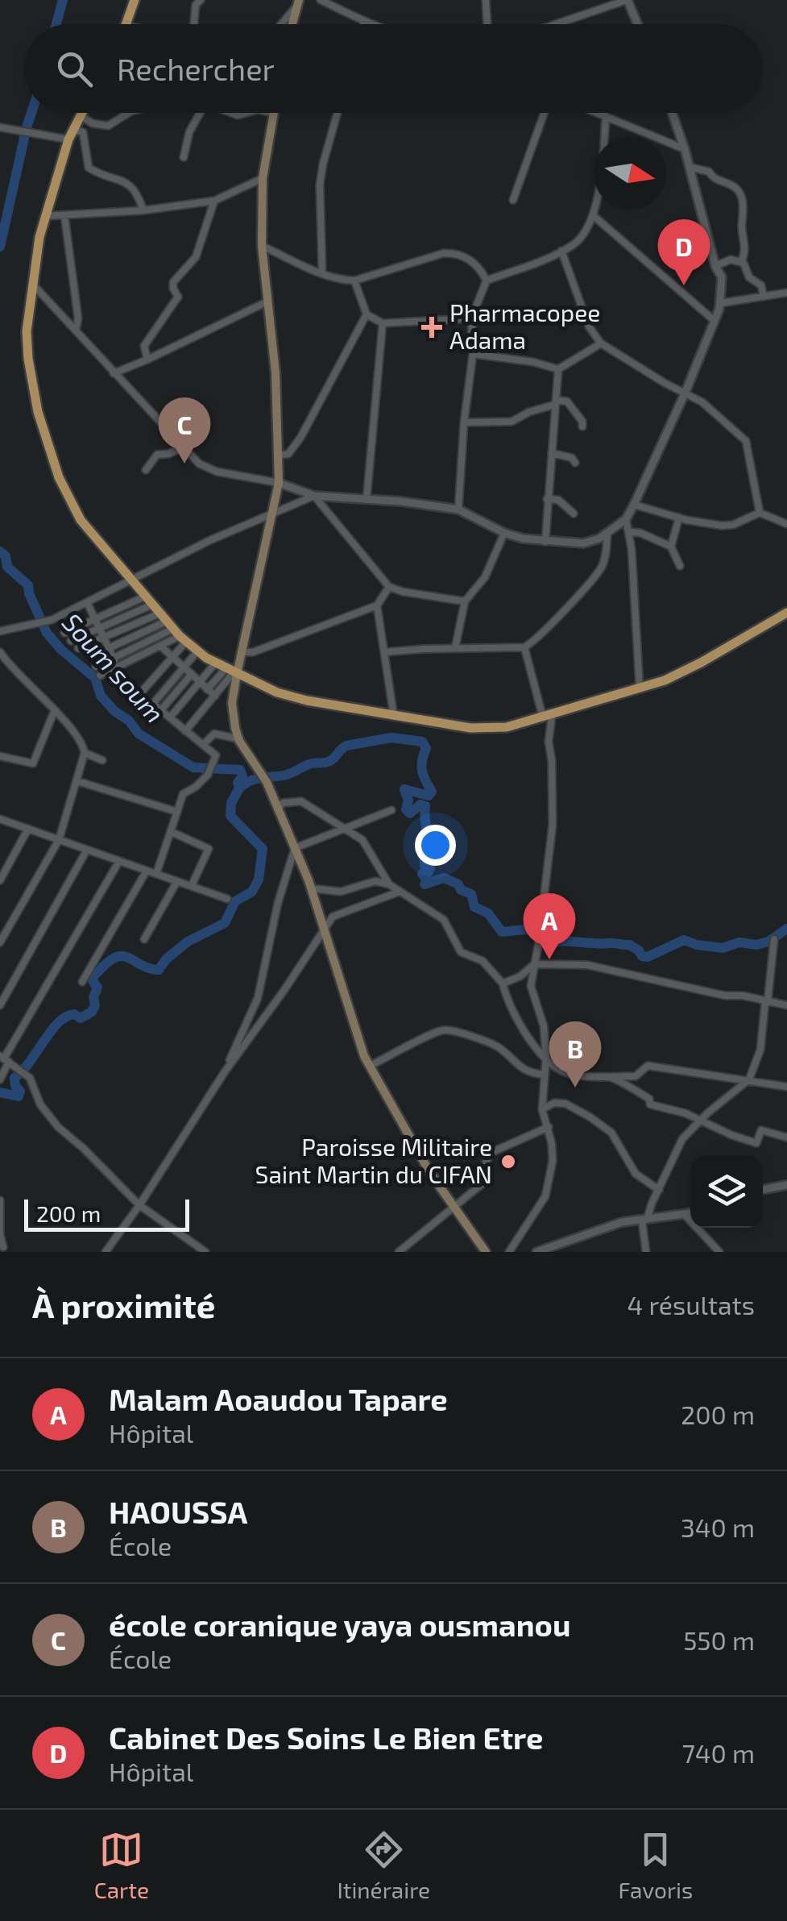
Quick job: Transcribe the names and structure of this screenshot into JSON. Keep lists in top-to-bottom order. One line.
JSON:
{"water":["Soum soum"],"places":{"health":["Pharmacopee Adama"],"other":["Paroisse Militaire Saint Martin du CIFAN"]},"scale_bar":"200 m","north":"right","page":{"search":"Rechercher","pins":["D","C","A","B"],"scale":"200 m","heading":["À proximité","4 résultats"],"list":[{"mark":"A","name":"Malam Aoaudou Tapare","note":"Hôpital","value":"200 m"},{"mark":"B","name":"HAOUSSA","note":"École","value":"340 m"},{"mark":"C","name":"école coranique yaya ousmanou","note":"École","value":"550 m"},{"mark":"D","name":"Cabinet Des Soins Le Bien Etre","note":"Hôpital","value":"740 m"}],"nav":["Carte","Itinéraire","Favoris"]}}
